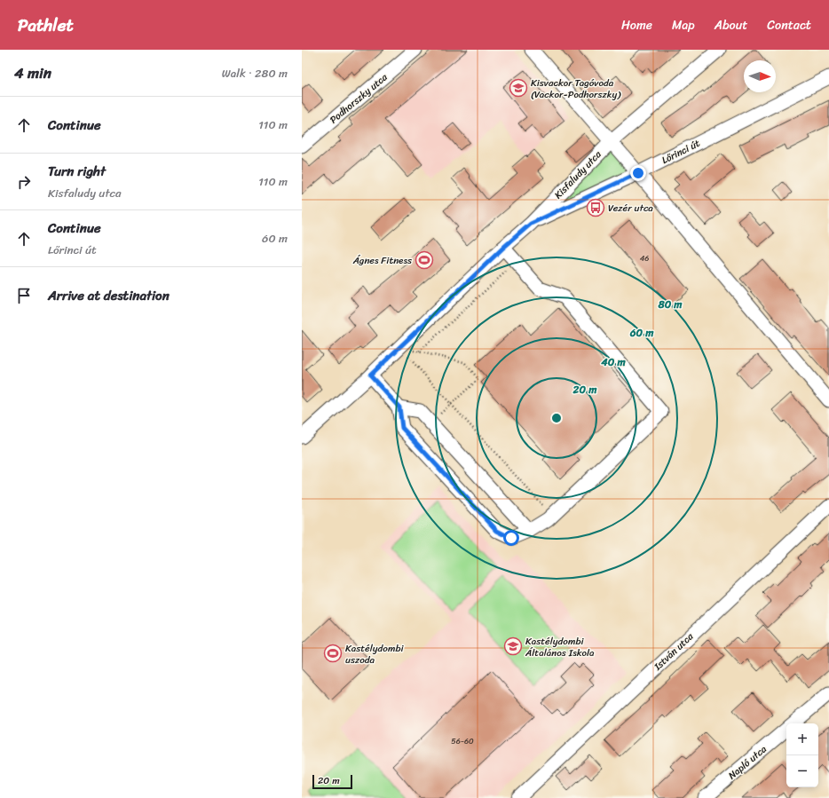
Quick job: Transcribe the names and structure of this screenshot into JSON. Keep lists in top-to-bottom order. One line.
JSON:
{"streets":{"street":["Podhorszky utca","Lőrinci út","Kisfaludy utca","István utca","Napló utca"]},"crossings":[["Lőrinci út","Kisfaludy utca"]],"places":{"school or university":["Kisvackor Tagóvoda (Vackor-Podhorszky)","Kastélydombi Általános Iskola"],"bus stop":["Vezér utca"],"sports":["Ágnes Fitness","Kastélydombi uszoda"]},"house_numbers":["46","56-60"],"scale_bar":"20 m","north":"right","page":{"header":"Pathlet","nav":["Home","Map","About","Contact"],"heading":["4 min","Walk · 280 m"],"list":[["Continue","110 m"],["Turn right","Kisfaludy utca","110 m"],["Continue","Lőrinci út","60 m"],"Arrive at destination"],"map_buttons":["+","−"],"scale":"20 m"},"rings":["80 m","60 m","40 m","20 m"]}
